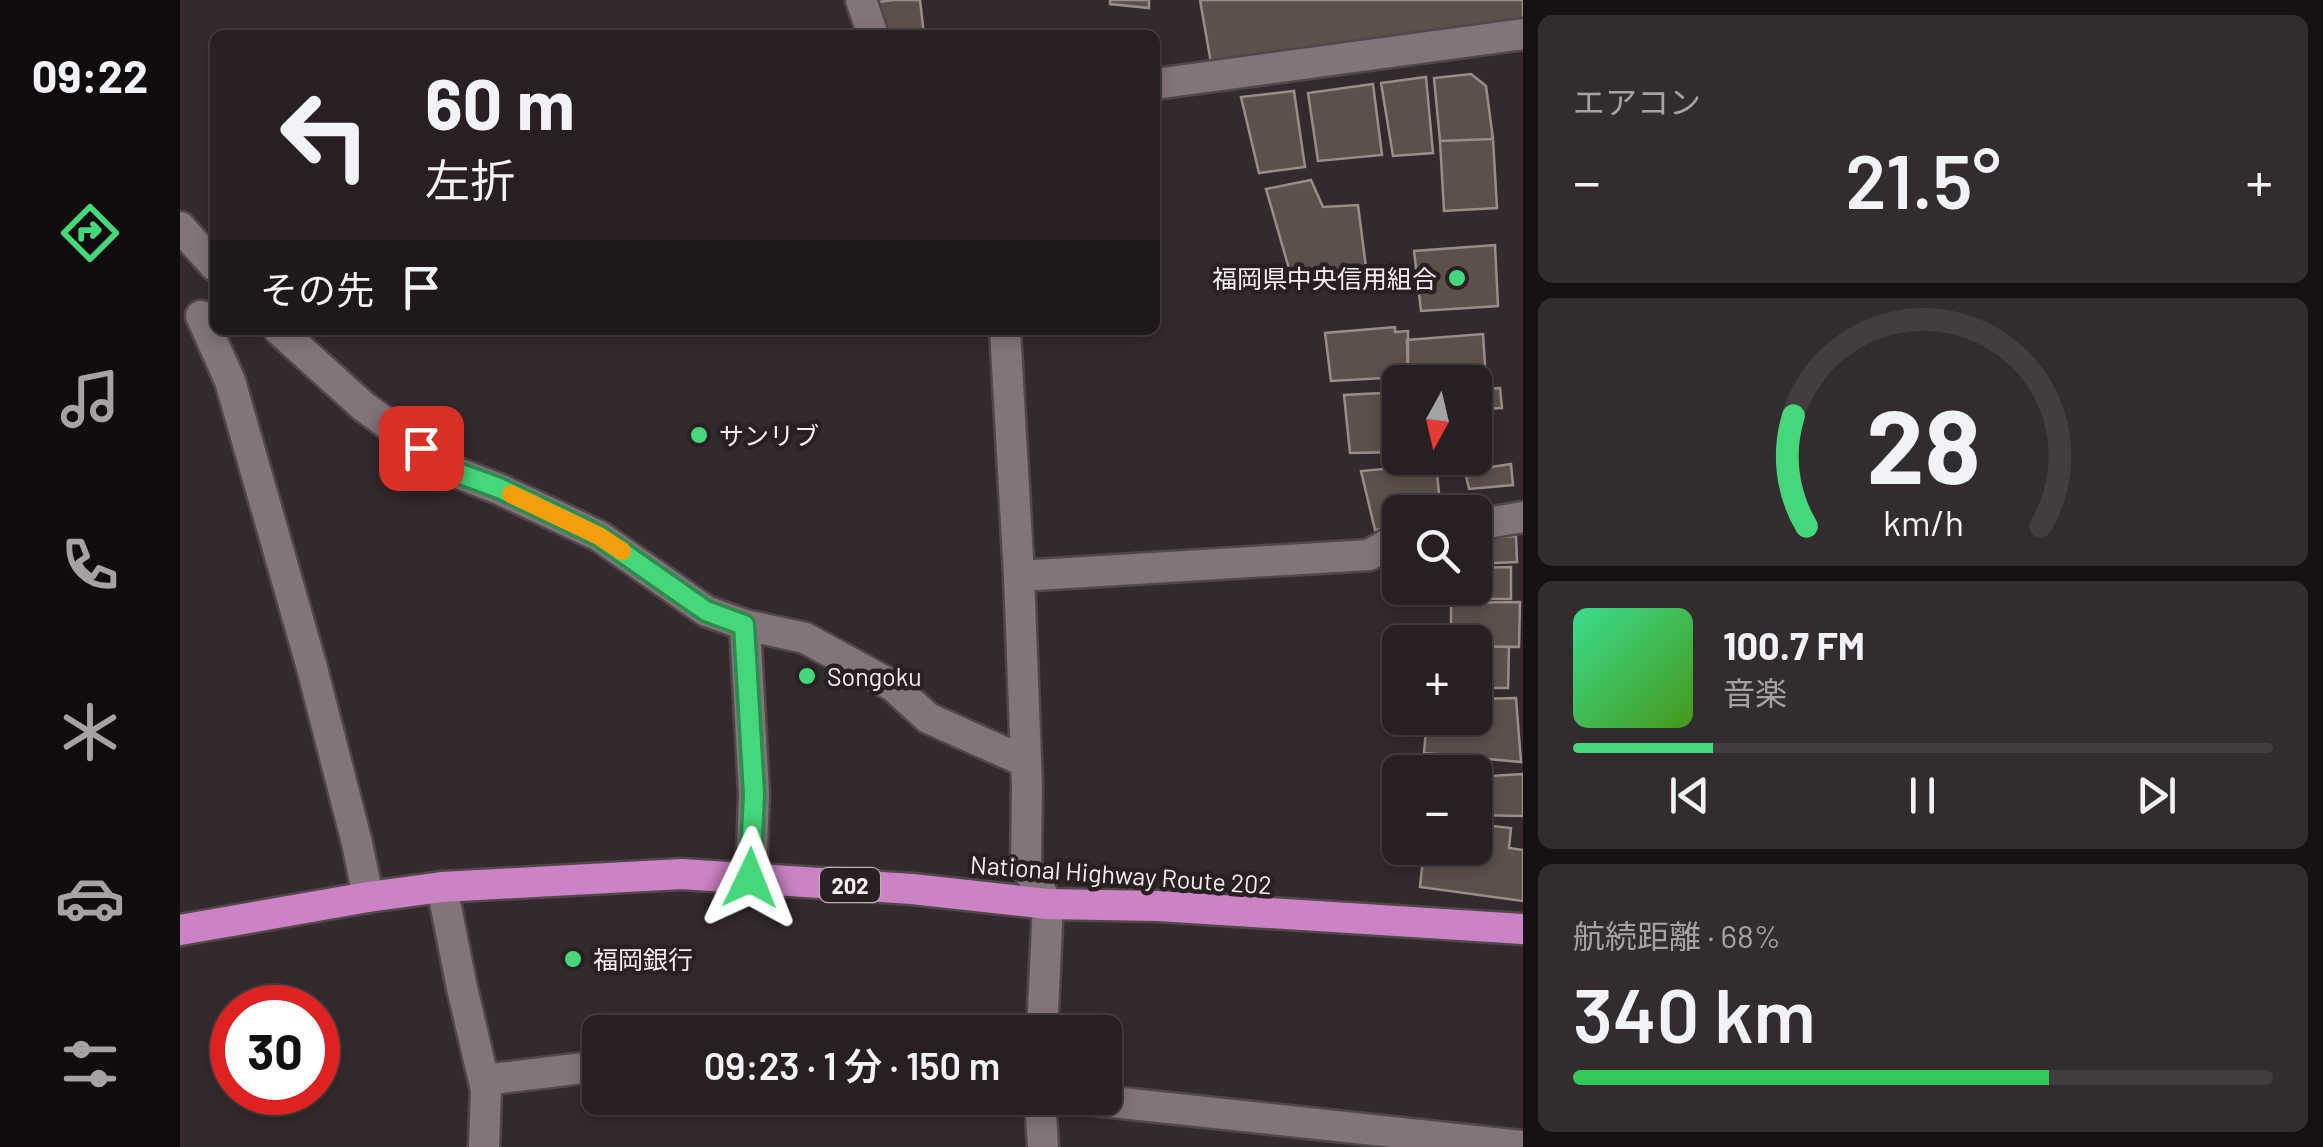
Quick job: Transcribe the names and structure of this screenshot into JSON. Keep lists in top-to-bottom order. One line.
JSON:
{"streets":{"highway":["National Highway Route 202","202"]},"places":["福岡県中央信用組合","サンリブ","Songoku","福岡銀行"],"north":"bottom","page":{"tabs":"09:22","tile":["エアコン",["航続距離 · 68%","340 km"]],"turn":["60 m","左折"],"heat":["−","21.5°","+"],"then":"その先","map_buttons":["+","−"],"song":["100.7 FM","音楽"],"limit":"30","trip":"09:23 · 1 分 · 150 m","gauge":["28","km/h"]}}
